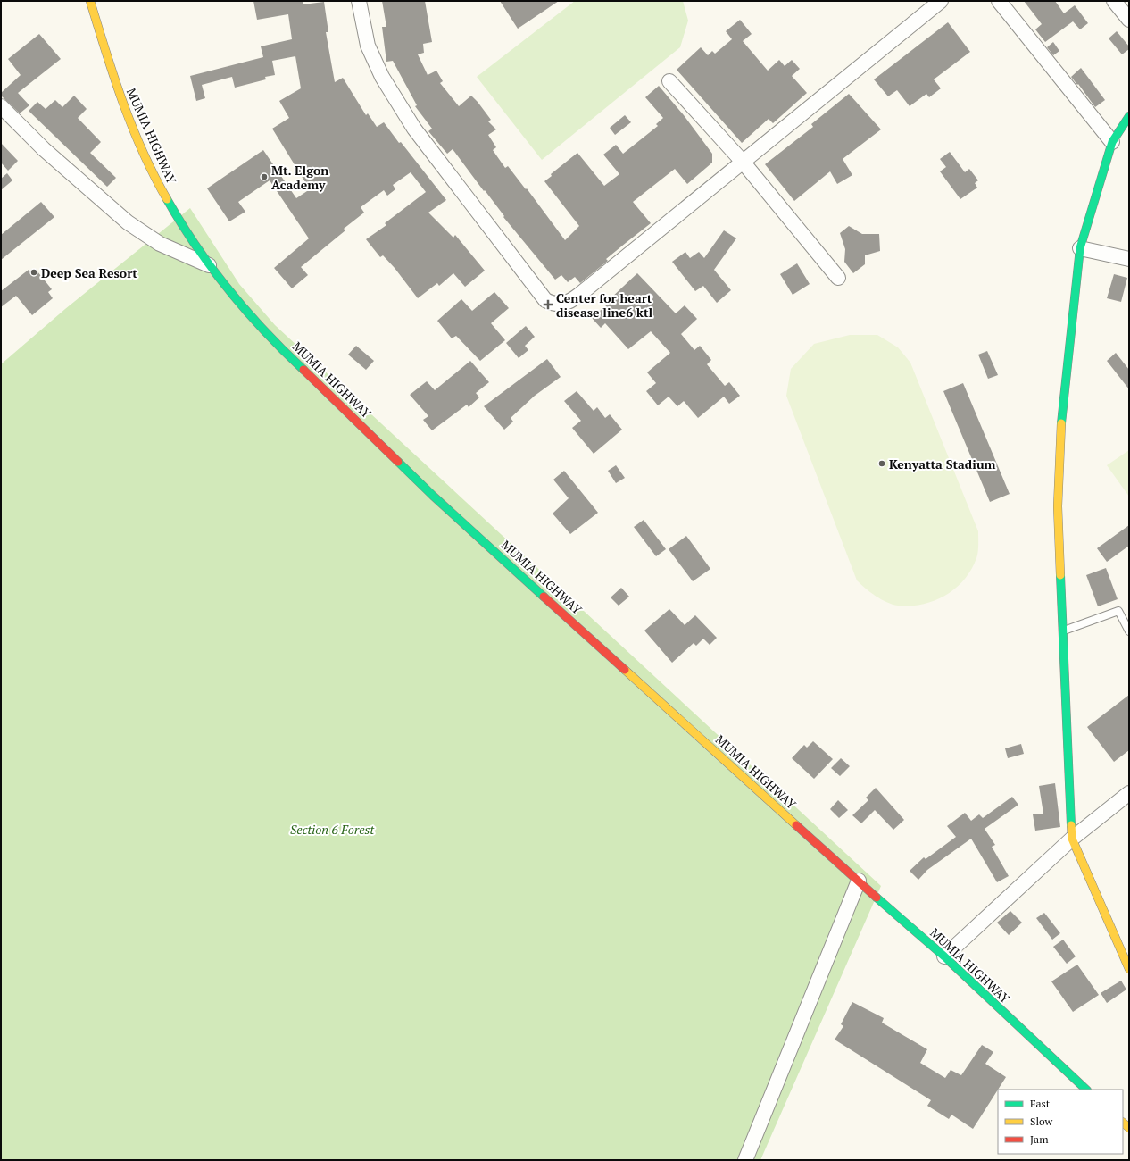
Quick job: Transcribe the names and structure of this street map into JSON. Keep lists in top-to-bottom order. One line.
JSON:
{"streets":{"main road":["MUMIA HIGHWAY"]},"parks":["Section 6 Forest"],"places":{"other":["Mt. Elgon Academy","Deep Sea Resort","Kenyatta Stadium"],"health":["Center for heart disease line6 ktl"]},"legend":["Fast","Slow","Jam"]}
